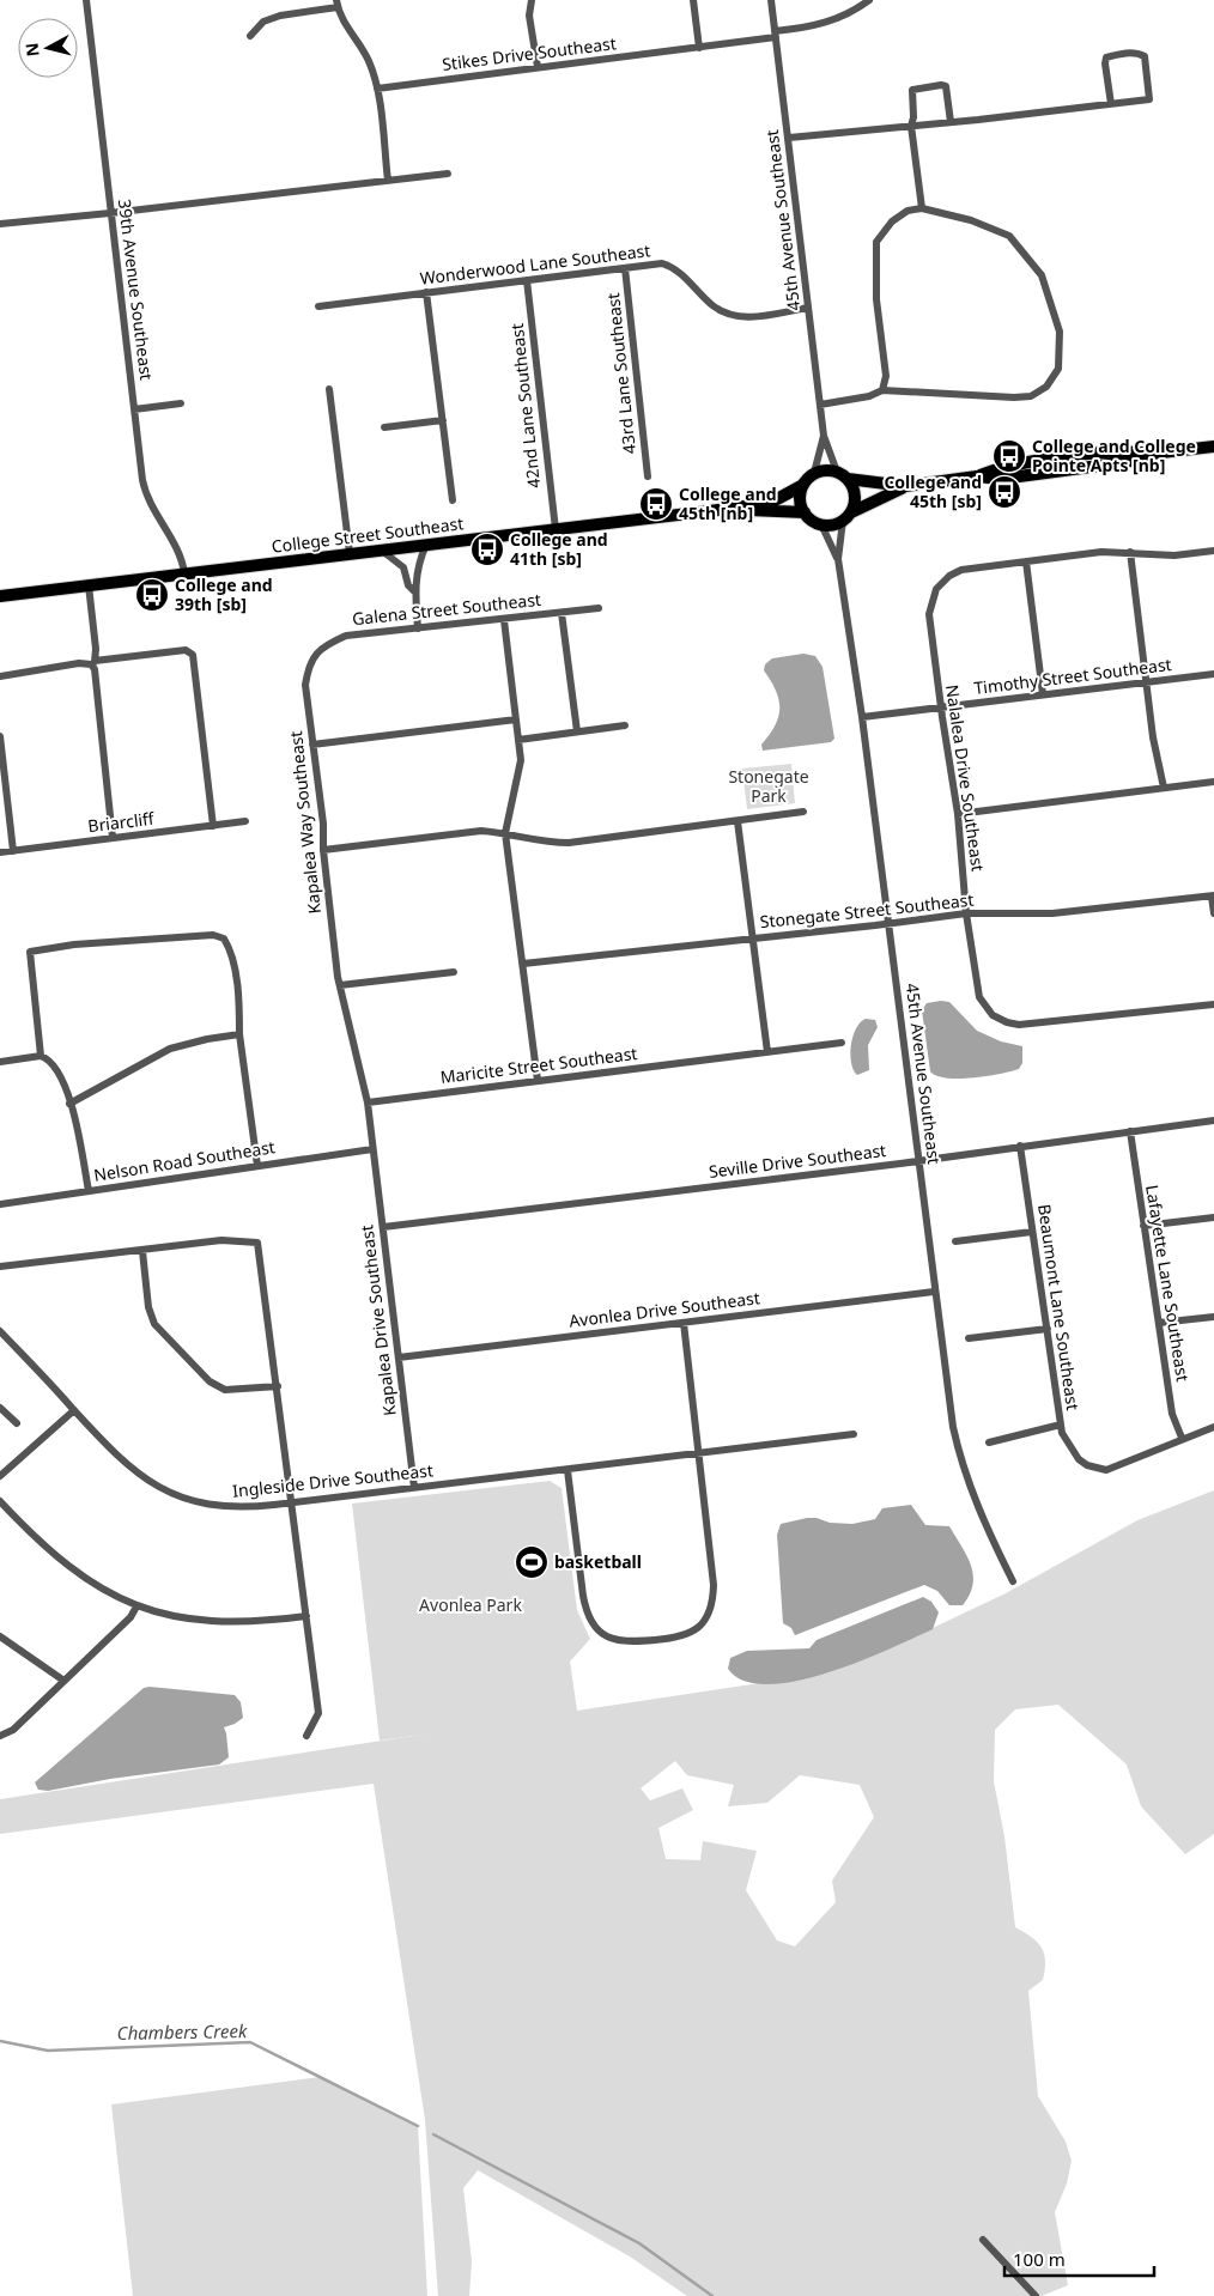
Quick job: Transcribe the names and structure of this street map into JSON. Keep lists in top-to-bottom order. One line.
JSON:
{"streets":{"main road":["College Street Southeast"],"street":["Stikes Drive Southeast","45th Avenue Southeast","Wonderwood Lane Southeast","39th Avenue Southeast","43rd Lane Southeast","42nd Lane Southeast","Galena Street Southeast","Timothy Street Southeast","Nalalea Drive Southeast","Briarcliff","Kapalea Way Southeast","Stonegate Street Southeast","Maricite Street Southeast","Nelson Road Southeast","Seville Drive Southeast","Lafayette Lane Southeast","Beaumont Lane Southeast","Avonlea Drive Southeast","Kapalea Drive Southeast","Ingleside Drive Southeast"]},"crossings":[["Stikes Drive Southeast","45th Avenue Southeast"],["45th Avenue Southeast","Wonderwood Lane Southeast"],["45th Avenue Southeast","College Street Southeast"],["45th Avenue Southeast","Timothy Street Southeast"],["45th Avenue Southeast","Stonegate Street Southeast"],["45th Avenue Southeast","Seville Drive Southeast"],["45th Avenue Southeast","Avonlea Drive Southeast"],["Wonderwood Lane Southeast","43rd Lane Southeast"],["Wonderwood Lane Southeast","42nd Lane Southeast"],["39th Avenue Southeast","College Street Southeast"],["42nd Lane Southeast","College Street Southeast"],["Galena Street Southeast","Kapalea Way Southeast"],["Timothy Street Southeast","Nalalea Drive Southeast"],["Nalalea Drive Southeast","Stonegate Street Southeast"],["Maricite Street Southeast","Kapalea Drive Southeast"],["Nelson Road Southeast","Kapalea Drive Southeast"],["Seville Drive Southeast","Lafayette Lane Southeast"],["Seville Drive Southeast","Beaumont Lane Southeast"],["Seville Drive Southeast","Kapalea Drive Southeast"],["Lafayette Lane Southeast","Beaumont Lane Southeast"],["Avonlea Drive Southeast","Kapalea Drive Southeast"],["Kapalea Drive Southeast","Ingleside Drive Southeast"]],"water":["Chambers Creek"],"parks":["Stonegate Park","Avonlea Park"],"places":{"bus stop":["College and College Pointe Apts [nb]","College and 45th [sb]","College and 45th [nb]","College and 41th [sb]","College and 39th [sb]"],"sports":["basketball"]},"scale_bar":"100 m","north":"left"}
